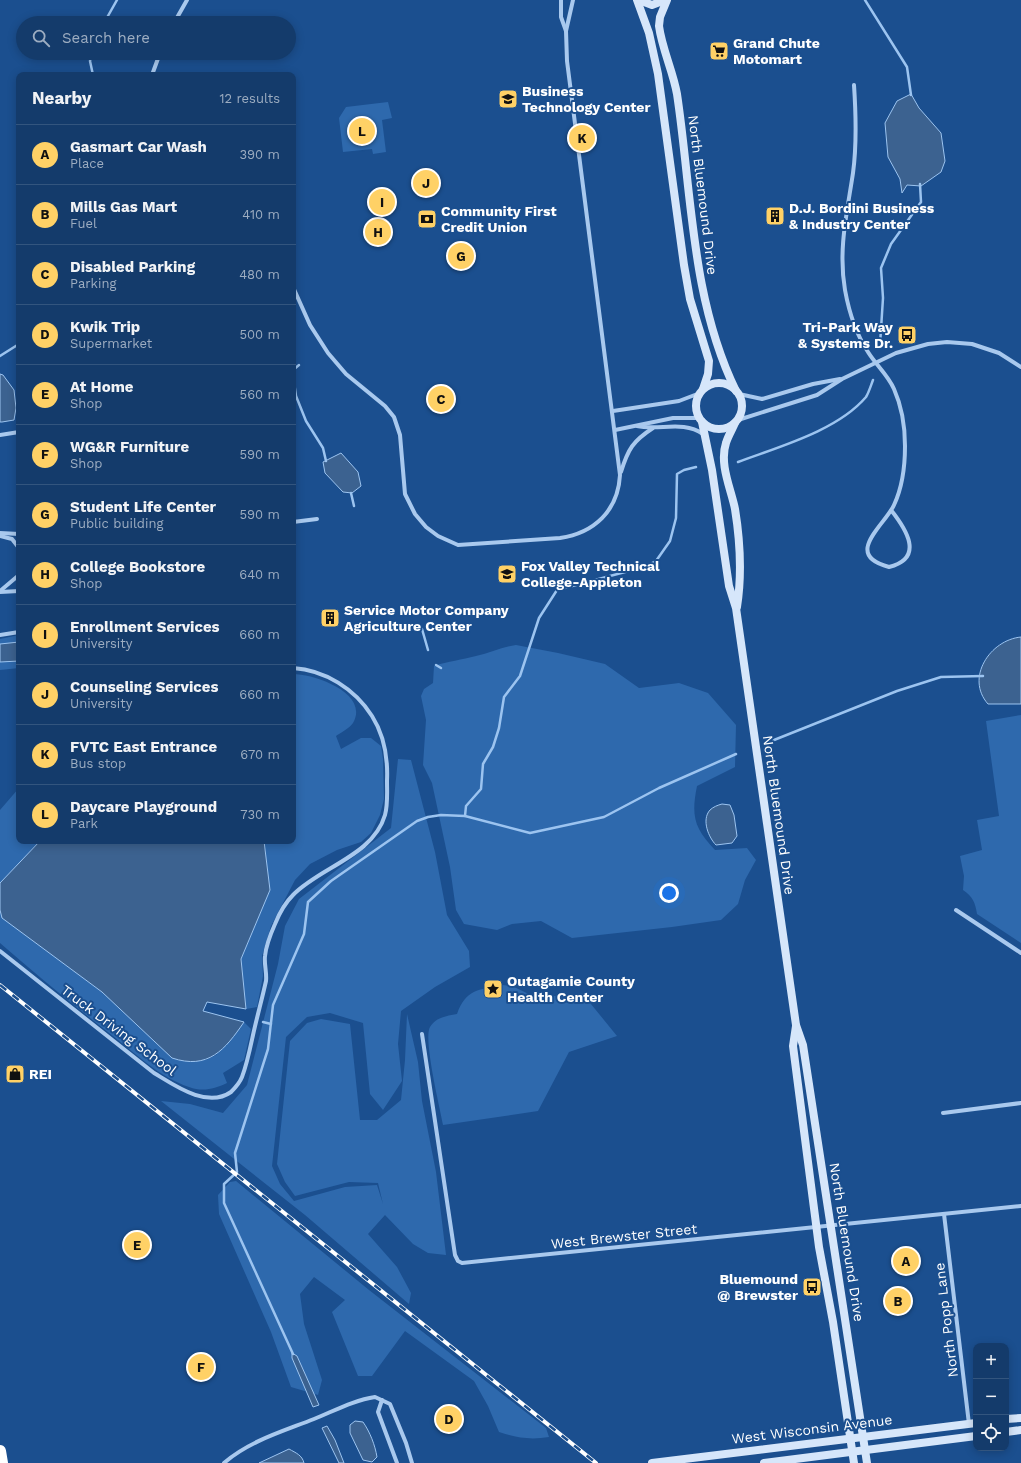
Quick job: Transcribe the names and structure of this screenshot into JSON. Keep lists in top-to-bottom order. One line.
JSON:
{"streets":{"main road":["North Bluemound Drive","West Wisconsin Avenue"],"street":["Truck Driving School","West Brewster Street","North Popp Lane"]},"crossings":[["North Bluemound Drive","West Brewster Street"],["North Bluemound Drive","West Wisconsin Avenue"],["West Brewster Street","North Popp Lane"],["North Popp Lane","West Wisconsin Avenue"]],"places":{"supermarket":["Grand Chute Motomart"],"school or university":["Business Technology Center","Fox Valley Technical College-Appleton"],"building":["D.J. Bordini Business & Industry Center","Service Motor Company Agriculture Center"],"bank":["Community First Credit Union"],"bus stop":["Tri-Park Way & Systems Dr.","Bluemound @ Brewster"],"place":["Outagamie County Health Center"],"shop":["REI"]},"page":{"search":"Search here","heading":["Nearby","12 results"],"pins":["L","K","J","I","H","G","C","E","A","B","F","D"],"list":[{"mark":"A","name":"Gasmart Car Wash","note":"Place","value":"390 m"},{"mark":"B","name":"Mills Gas Mart","note":"Fuel","value":"410 m"},{"mark":"C","name":"Disabled Parking","note":"Parking","value":"480 m"},{"mark":"D","name":"Kwik Trip","note":"Supermarket","value":"500 m"},{"mark":"E","name":"At Home","note":"Shop","value":"560 m"},{"mark":"F","name":"WG&R Furniture","note":"Shop","value":"590 m"},{"mark":"G","name":"Student Life Center","note":"Public building","value":"590 m"},{"mark":"H","name":"College Bookstore","note":"Shop","value":"640 m"},{"mark":"I","name":"Enrollment Services","note":"University","value":"660 m"},{"mark":"J","name":"Counseling Services","note":"University","value":"660 m"},{"mark":"K","name":"FVTC East Entrance","note":"Bus stop","value":"670 m"},{"mark":"L","name":"Daycare Playground","note":"Park","value":"730 m"}],"map_buttons":["+","−"]}}
